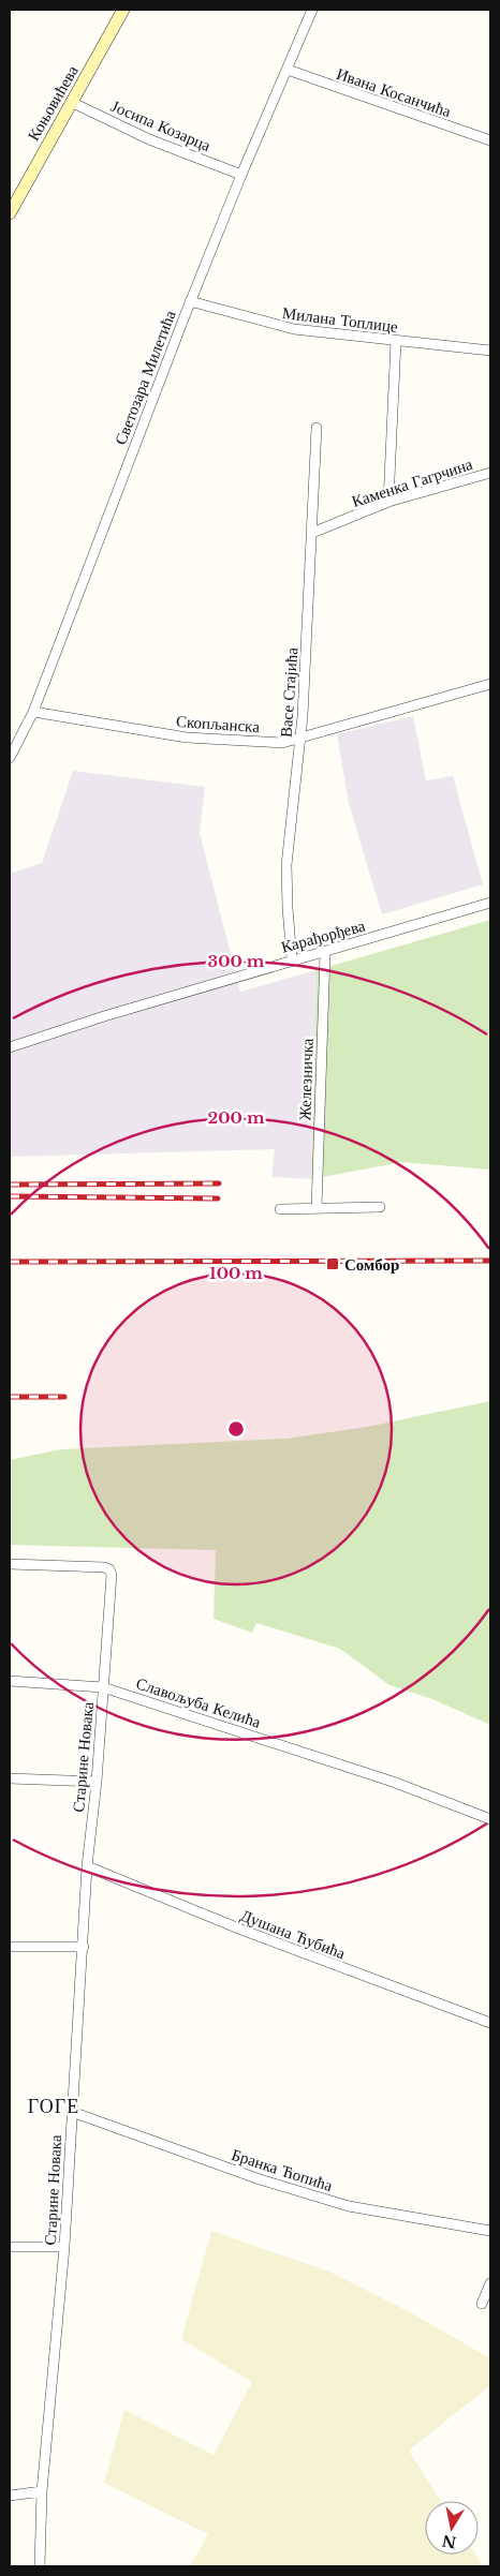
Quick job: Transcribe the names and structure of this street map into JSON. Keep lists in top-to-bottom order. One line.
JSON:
{"streets":{"main road":["Коњовићева"],"street":["Ивана Косанчића","Јосипа Козарца","Милана Топлице","Светозара Милетића","Каменка Гагрчина","Васе Стајића","Скопљанска","Карађорђева","Железничка","Славољуба Келића","Старине Новака","Душана Ћубића","Бранка Ћопића"]},"crossings":[["Ивана Косанчића","Светозара Милетића"],["Коњовићева","Јосипа Козарца"],["Јосипа Козарца","Светозара Милетића"],["Милана Топлице","Светозара Милетића"],["Светозара Милетића","Скопљанска"],["Каменка Гагрчина","Васе Стајића"],["Васе Стајића","Скопљанска"],["Васе Стајића","Карађорђева"],["Карађорђева","Железничка"],["Славољуба Келића","Старине Новака"],["Старине Новака","Душана Ћубића"],["Старине Новака","Бранка Ћопића"]],"districts":["ГОГЕ"],"places":{"transit":["Сомбор"]},"north":"bottom","rings":["300 m","200 m","100 m"]}
